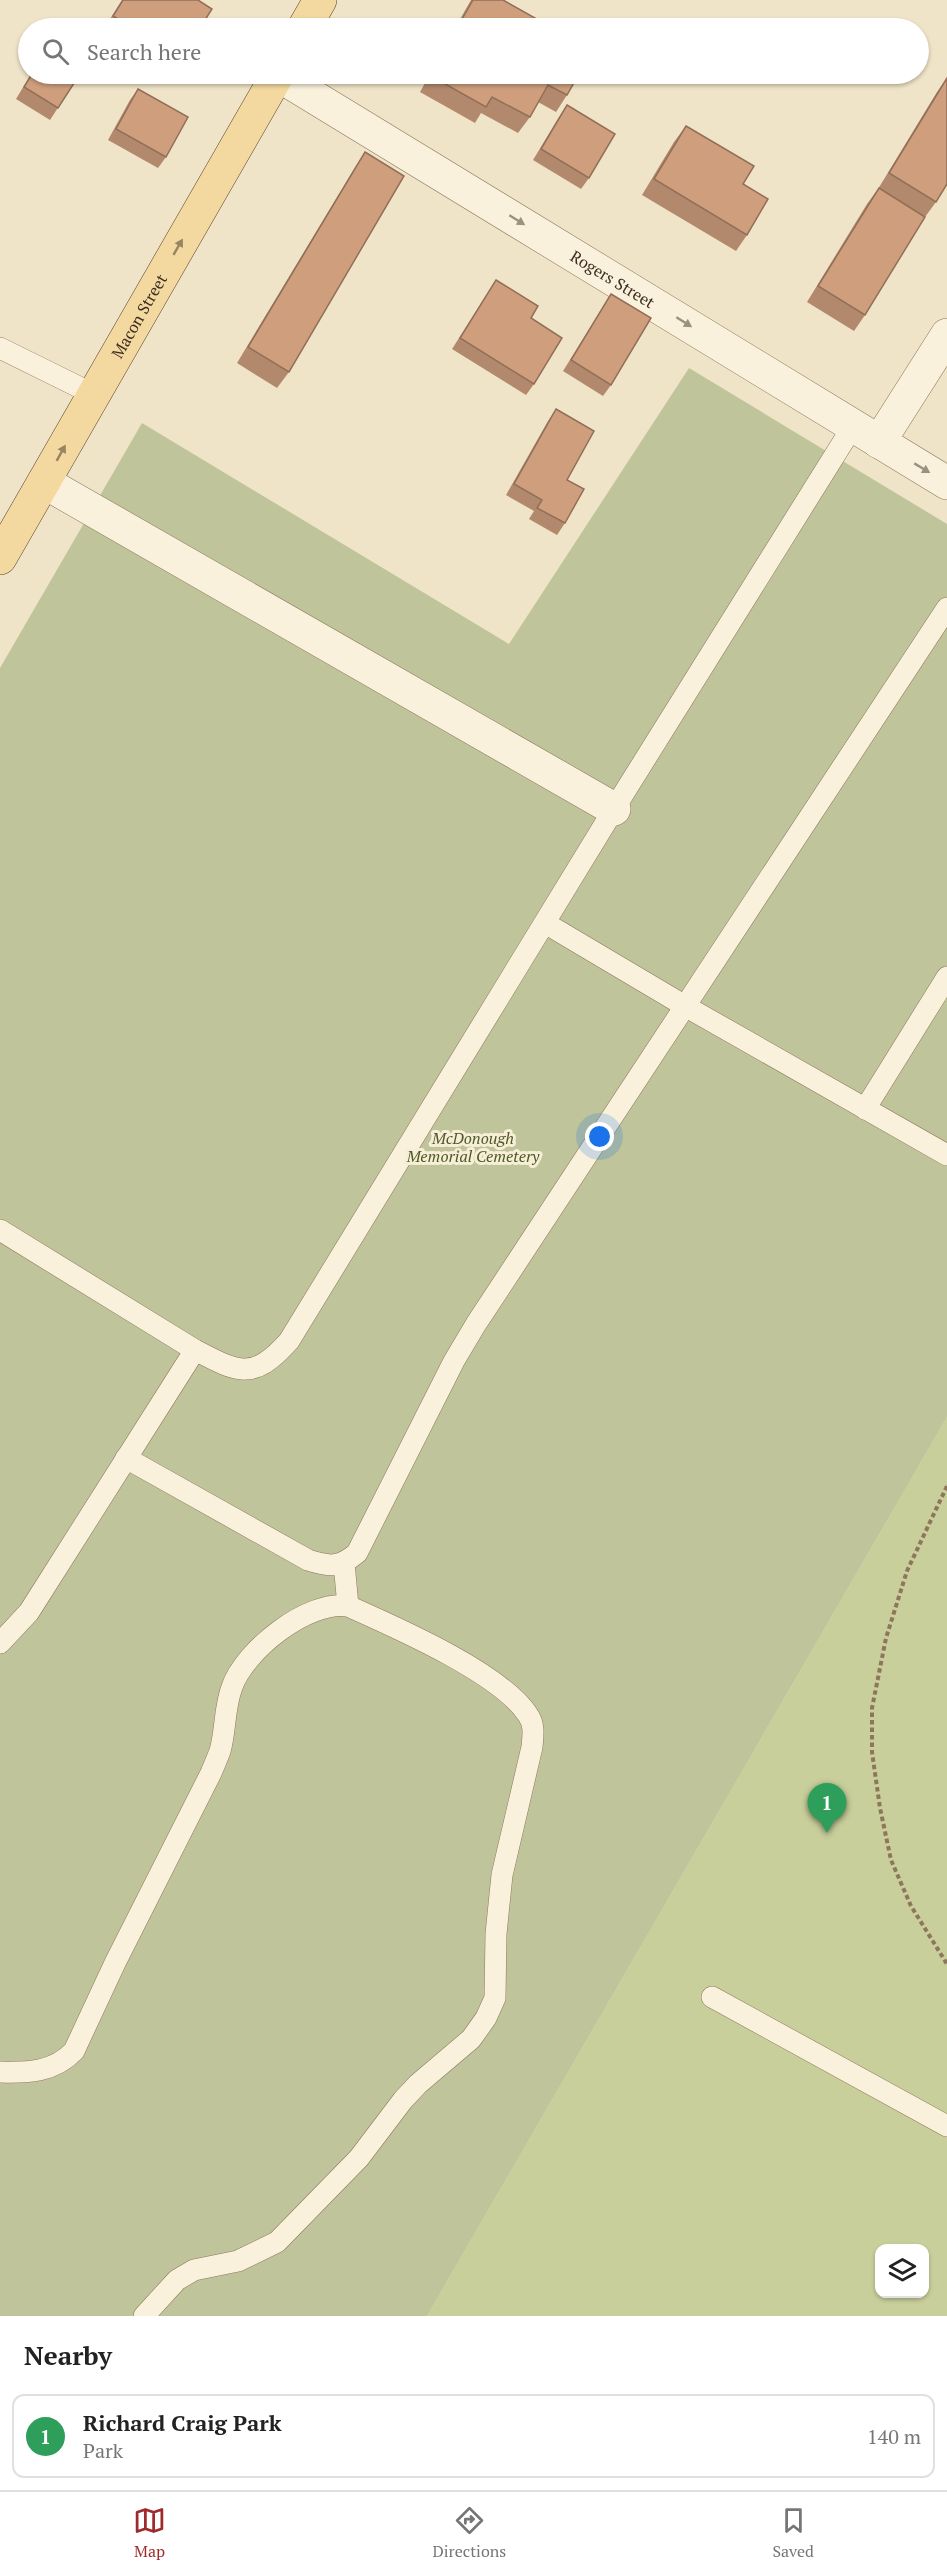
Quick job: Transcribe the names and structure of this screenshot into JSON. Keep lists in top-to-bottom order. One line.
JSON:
{"streets":{"main road":["Macon Street"],"street":["Rogers Street"]},"one_way":["Rogers Street","Macon Street"],"parks":["McDonough Memorial Cemetery"],"page":{"search":"Search here","pins":"1","heading":"Nearby","list":[{"mark":"1","name":"Richard Craig Park","note":"Park","value":"140 m"}],"nav":["Map","Directions","Saved"]}}
